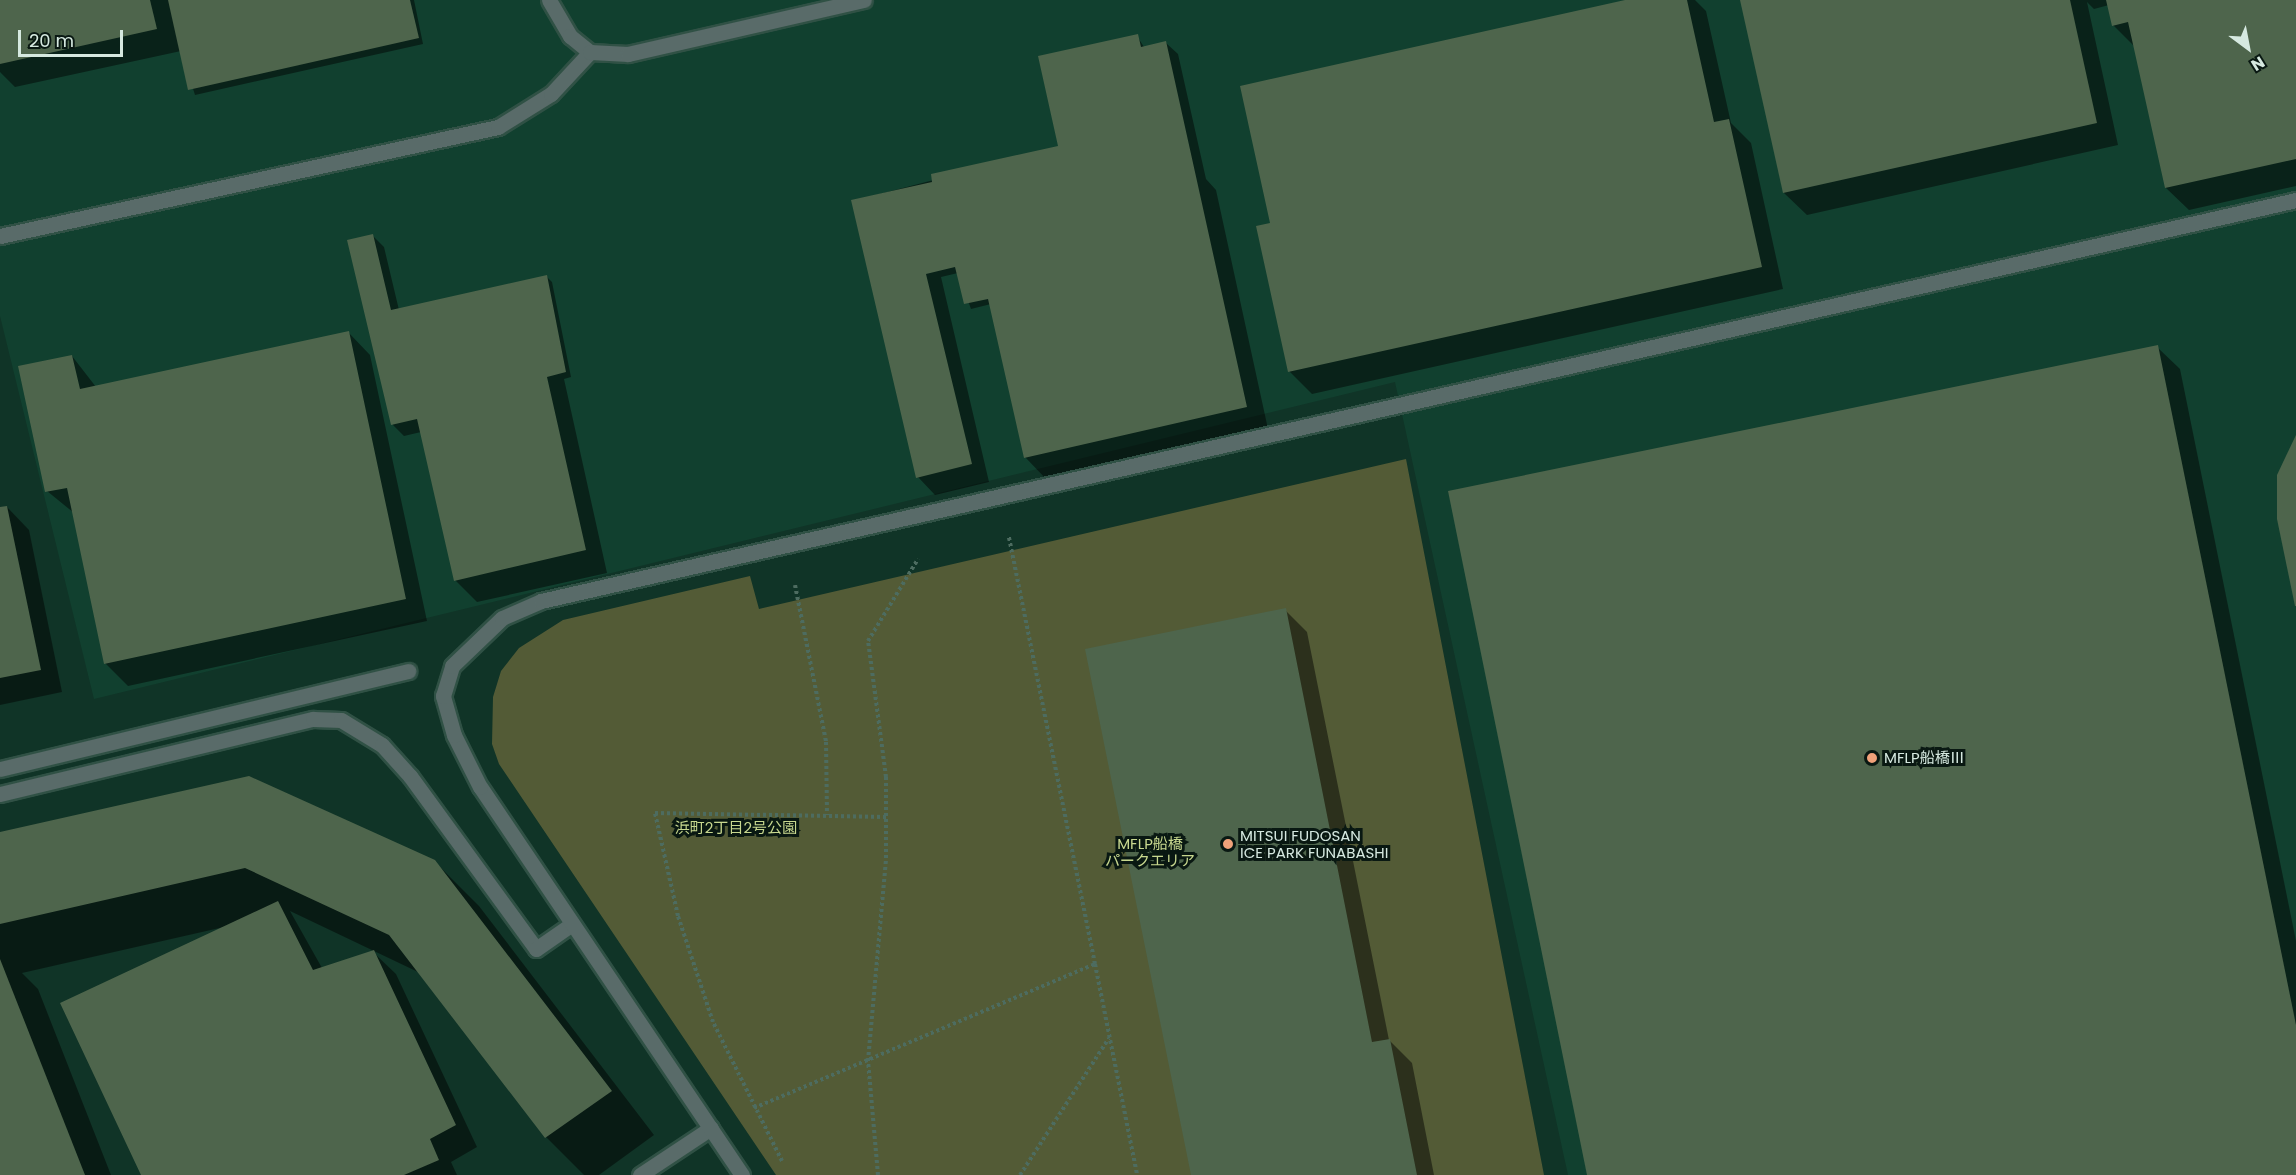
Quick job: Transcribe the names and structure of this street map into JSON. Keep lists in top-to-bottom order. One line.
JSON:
{"parks":["浜町2丁目2号公園","MFLP船橋 パークエリア"],"places":["MFLP船橋Ⅲ","MITSUI FUDOSAN ICE PARK FUNABASHI"],"scale_bar":"20 m","north":"bottom right"}
